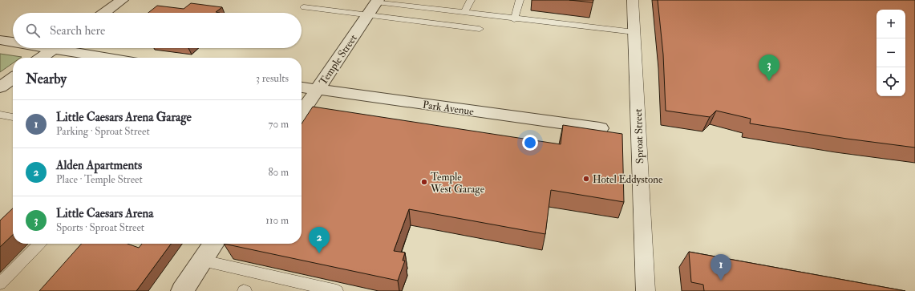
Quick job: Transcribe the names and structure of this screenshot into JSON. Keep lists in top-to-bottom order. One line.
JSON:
{"streets":{"street":["Temple Street","Park Avenue","Sproat Street"]},"crossings":[["Temple Street","Park Avenue"]],"places":["Hotel Eddystone","Temple West Garage"],"page":{"map_buttons":["+","−"],"search":"Search here","pins":["3","2","1"],"heading":["Nearby","3 results"],"list":[{"mark":"1","name":"Little Caesars Arena Garage","note":"Parking · Sproat Street","value":"70 m"},{"mark":"2","name":"Alden Apartments","note":"Place · Temple Street","value":"80 m"},{"mark":"3","name":"Little Caesars Arena","note":"Sports · Sproat Street","value":"110 m"}]}}
